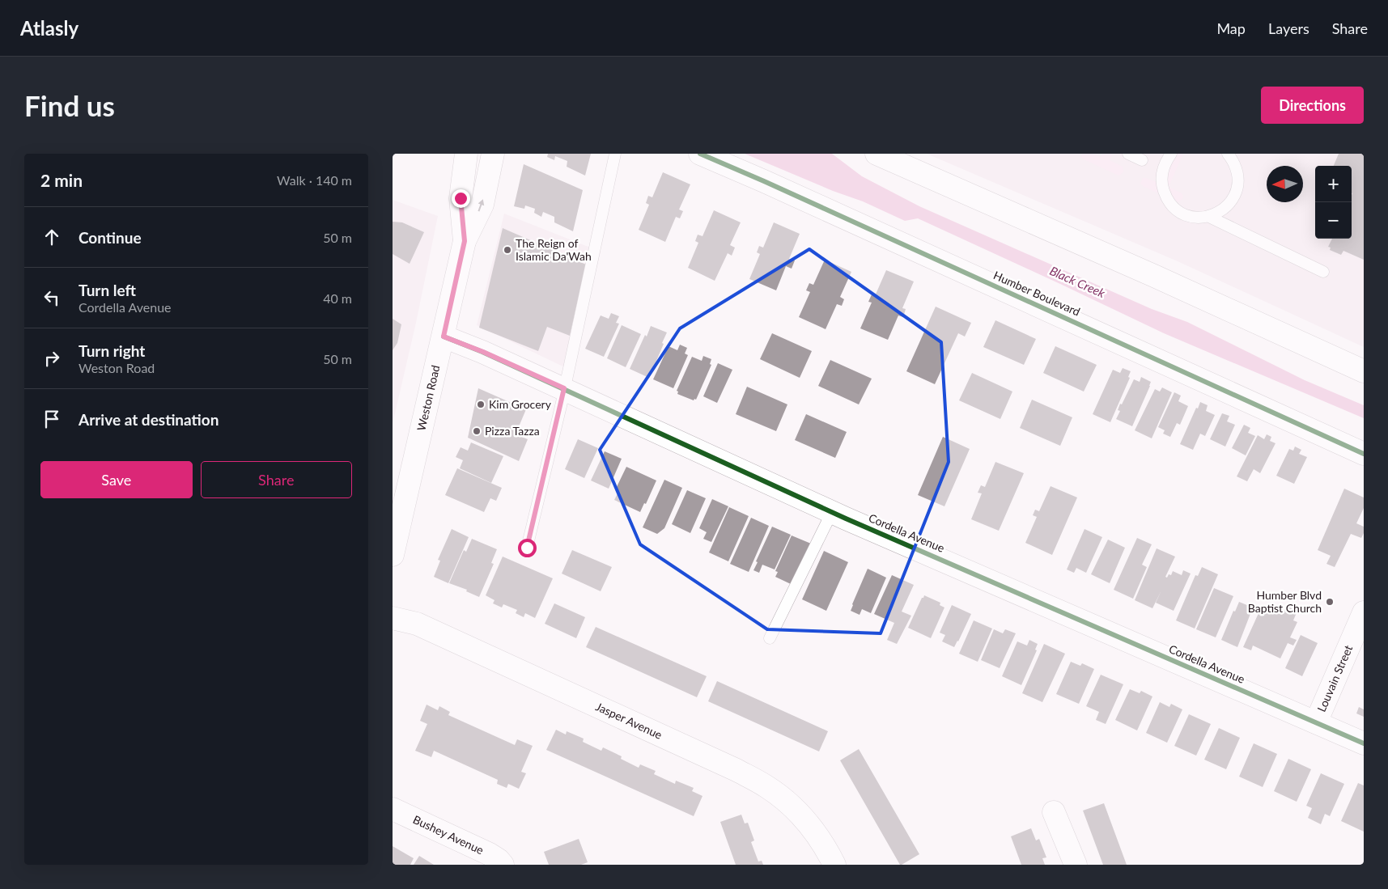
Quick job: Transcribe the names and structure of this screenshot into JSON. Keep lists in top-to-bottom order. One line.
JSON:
{"streets":{"street":["Humber Boulevard","Weston Road","Cordella Avenue","Louvain Street","Jasper Avenue","Bushey Avenue"]},"crossings":[["Weston Road","Cordella Avenue"],["Cordella Avenue","Louvain Street"]],"water":["Black Creek"],"places":["The Reign of Islamic Da'Wah","Kim Grocery","Pizza Tazza","Humber Blvd Baptist Church"],"north":"left","page":{"header":"Atlasly","nav":["Map","Layers","Share"],"buttons":["Directions",["Save","Share"]],"title":"Find us","heading":["2 min","Walk · 140 m"],"map_buttons":["+","−"],"list":[["Continue","50 m"],["Turn left","Cordella Avenue","40 m"],["Turn right","Weston Road","50 m"],"Arrive at destination"]}}
